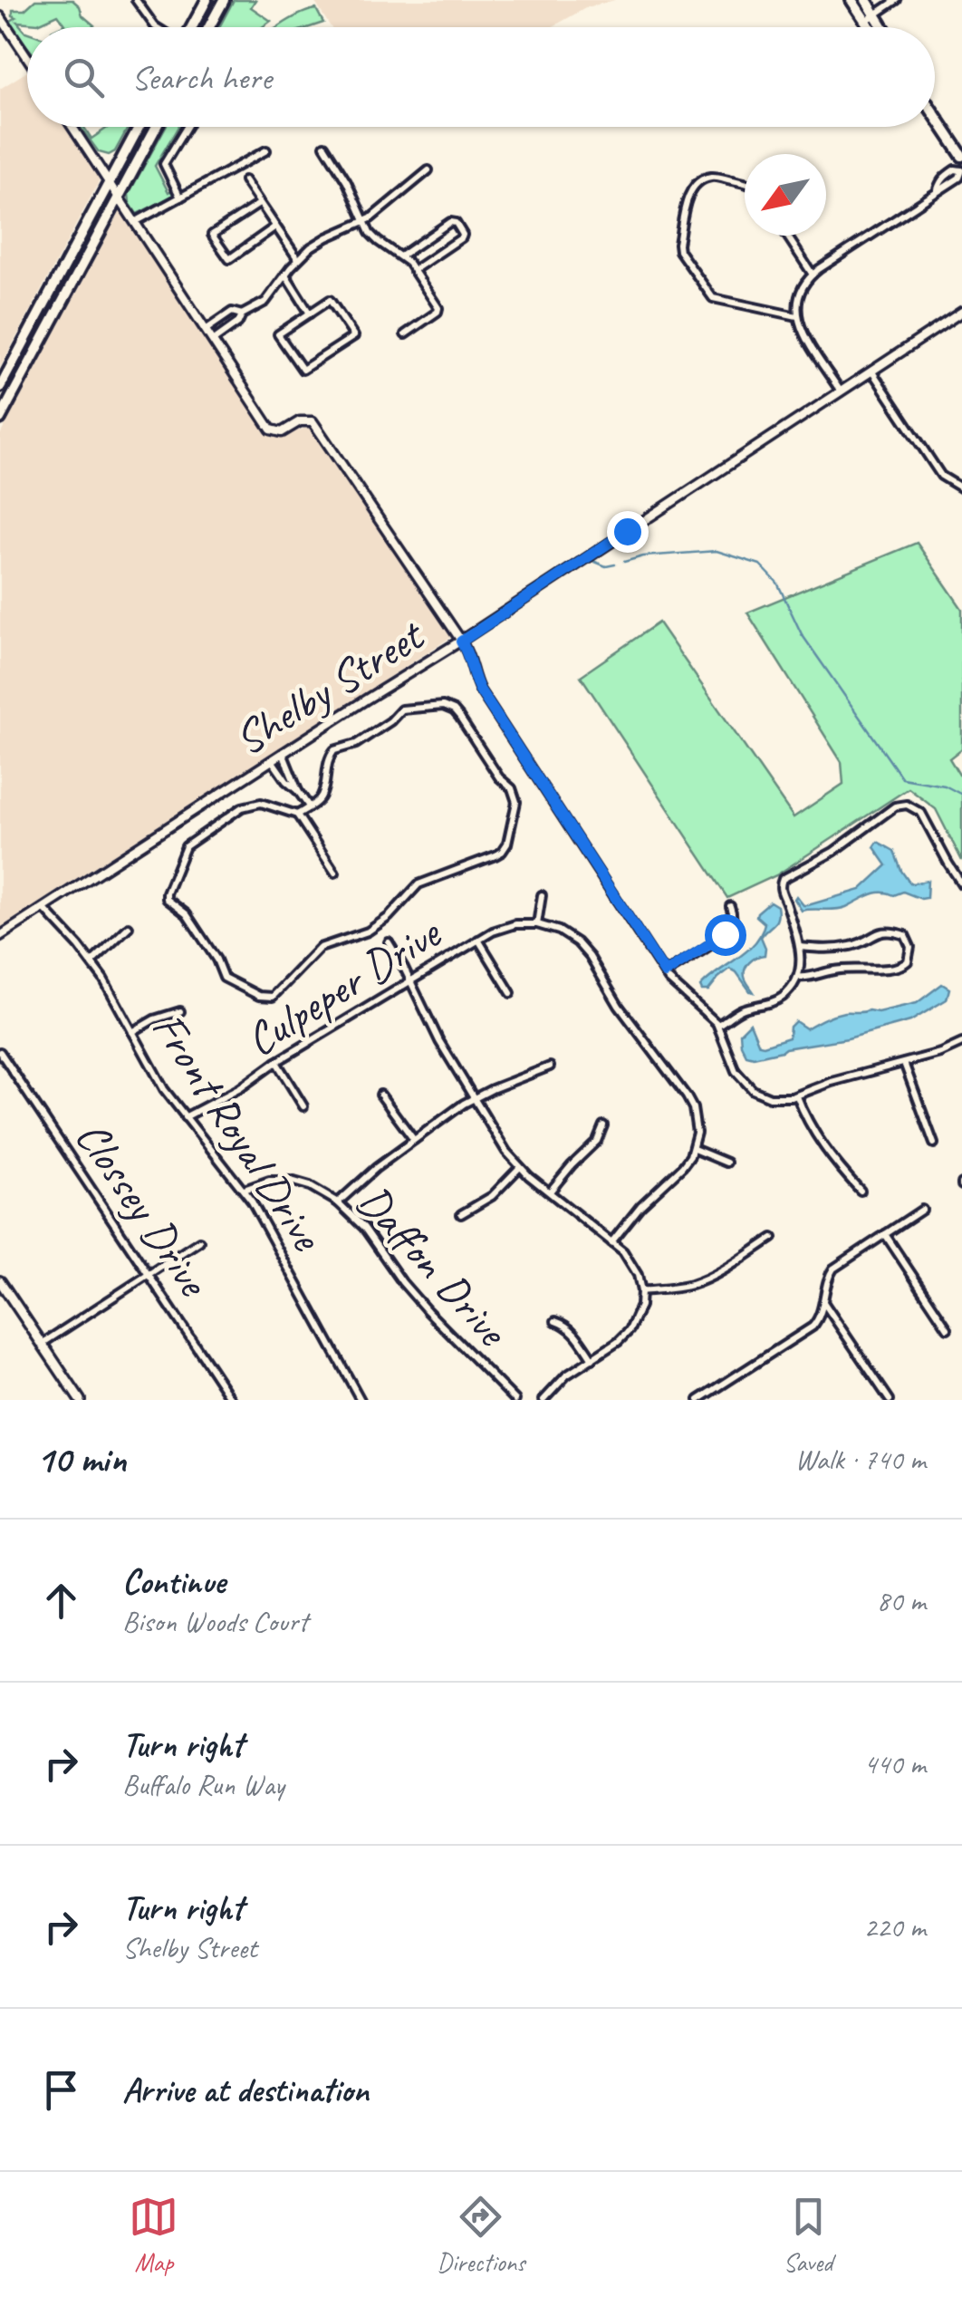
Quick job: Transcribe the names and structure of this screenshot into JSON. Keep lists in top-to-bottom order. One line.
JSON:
{"streets":{"street":["Shelby Street","Culpeper Drive","Front Royal Drive","Clossey Drive","Daffon Drive"]},"crossings":[["Shelby Street","Front Royal Drive"],["Culpeper Drive","Front Royal Drive"],["Front Royal Drive","Daffon Drive"]],"north":"bottom left","page":{"search":"Search here","heading":["10 min","Walk · 740 m"],"list":[["Continue","Bison Woods Court","80 m"],["Turn right","Buffalo Run Way","440 m"],["Turn right","Shelby Street","220 m"],"Arrive at destination"],"nav":["Map","Directions","Saved"]}}
